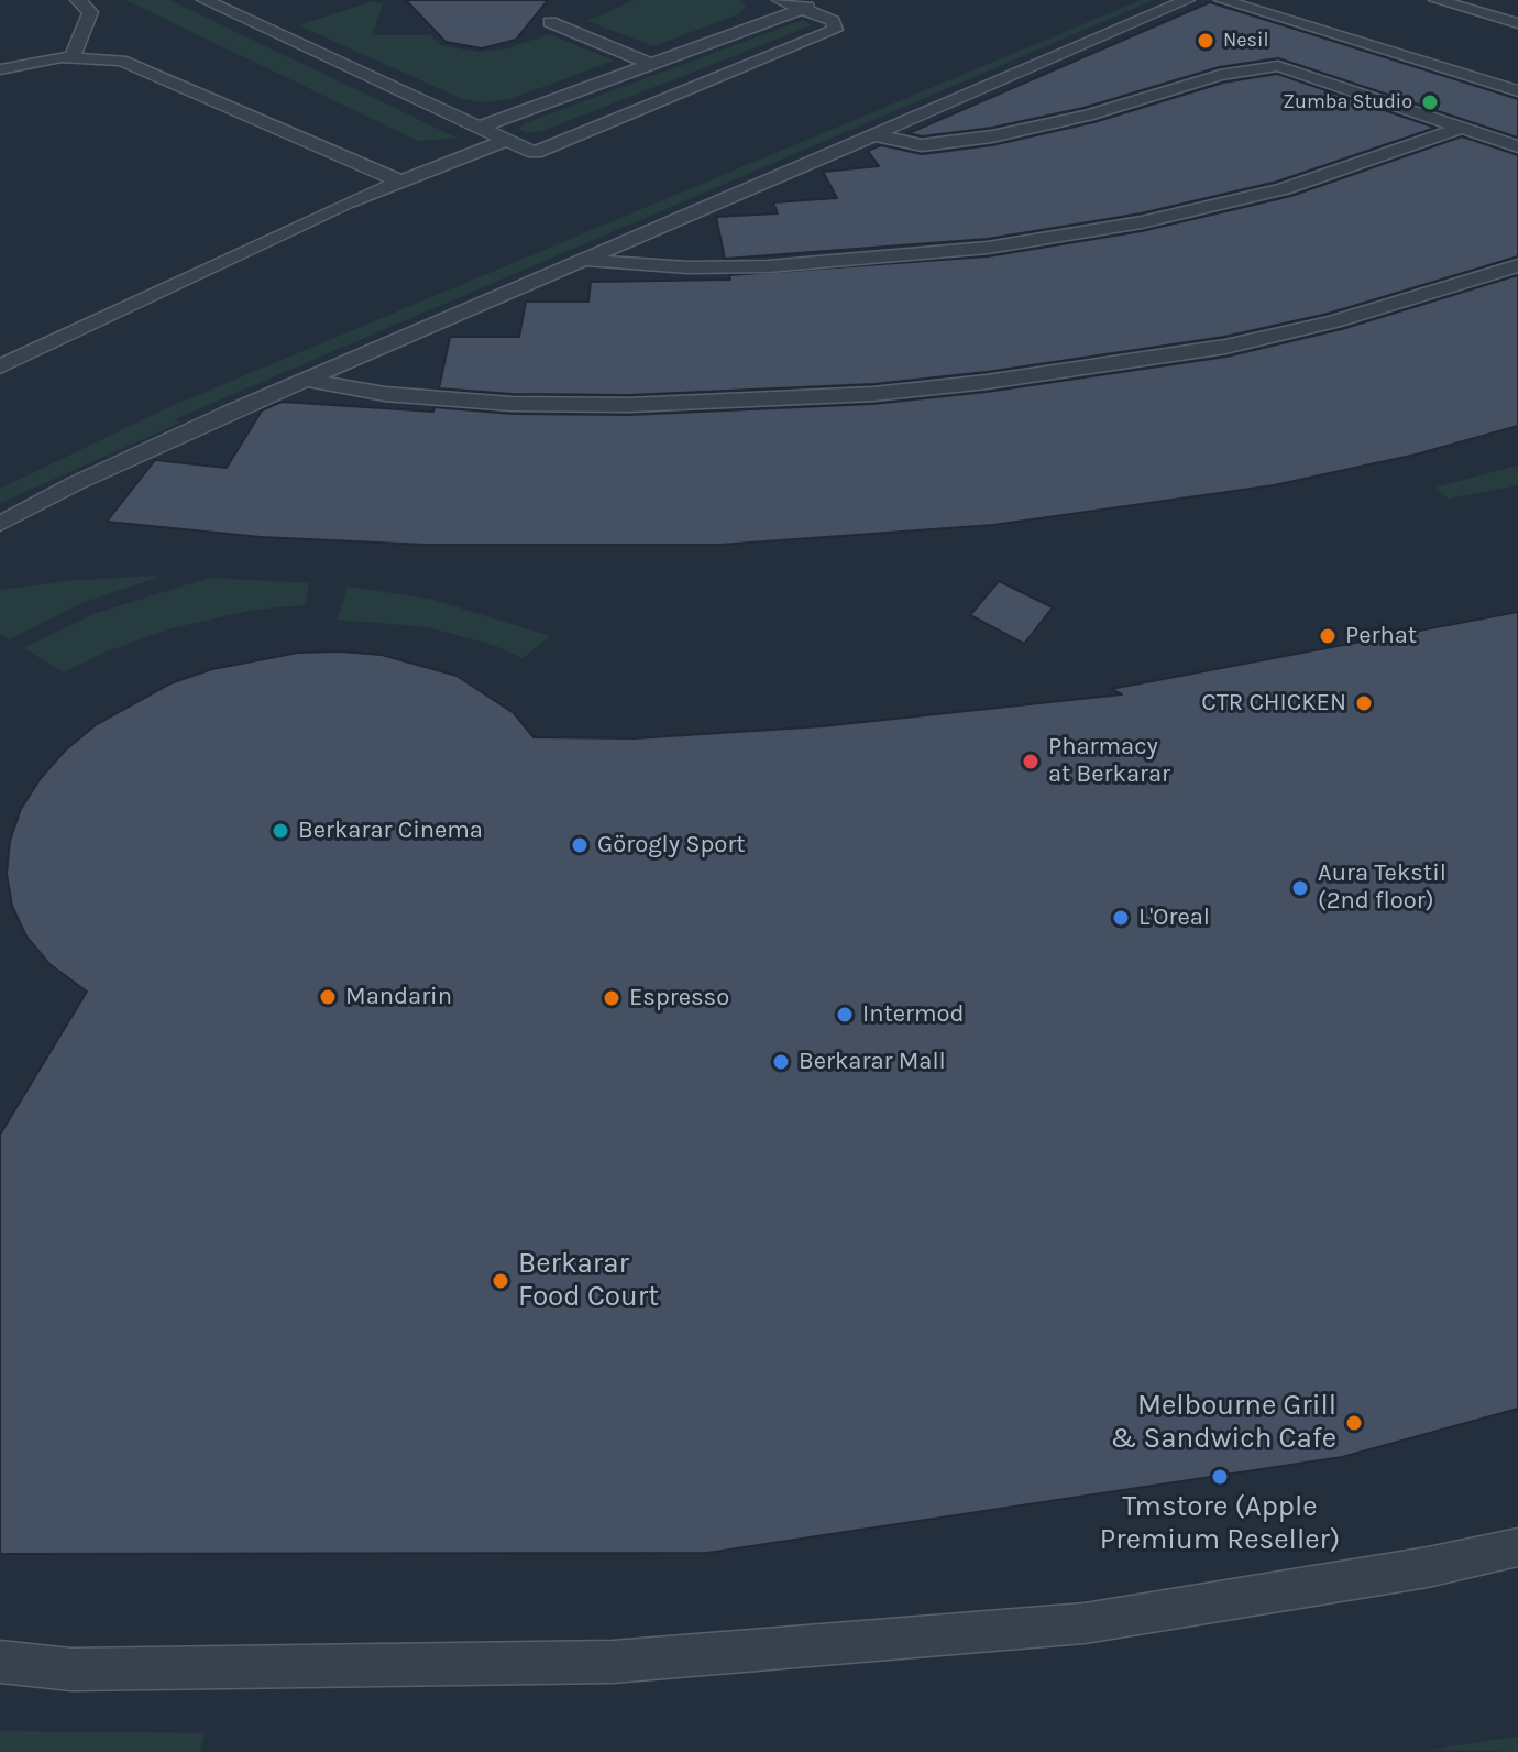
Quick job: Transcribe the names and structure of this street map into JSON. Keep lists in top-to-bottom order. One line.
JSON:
{"places":["Nesil","Zumba Studio","Perhat","CTR CHICKEN","Pharmacy at Berkarar","Berkarar Cinema","Görogly Sport","Aura Tekstil (2nd floor)","L'Oreal","Mandarin","Espresso","Intermod","Berkarar Mall","Berkarar Food Court","Melbourne Grill & Sandwich Cafe","Tmstore (Apple Premium Reseller)"]}
